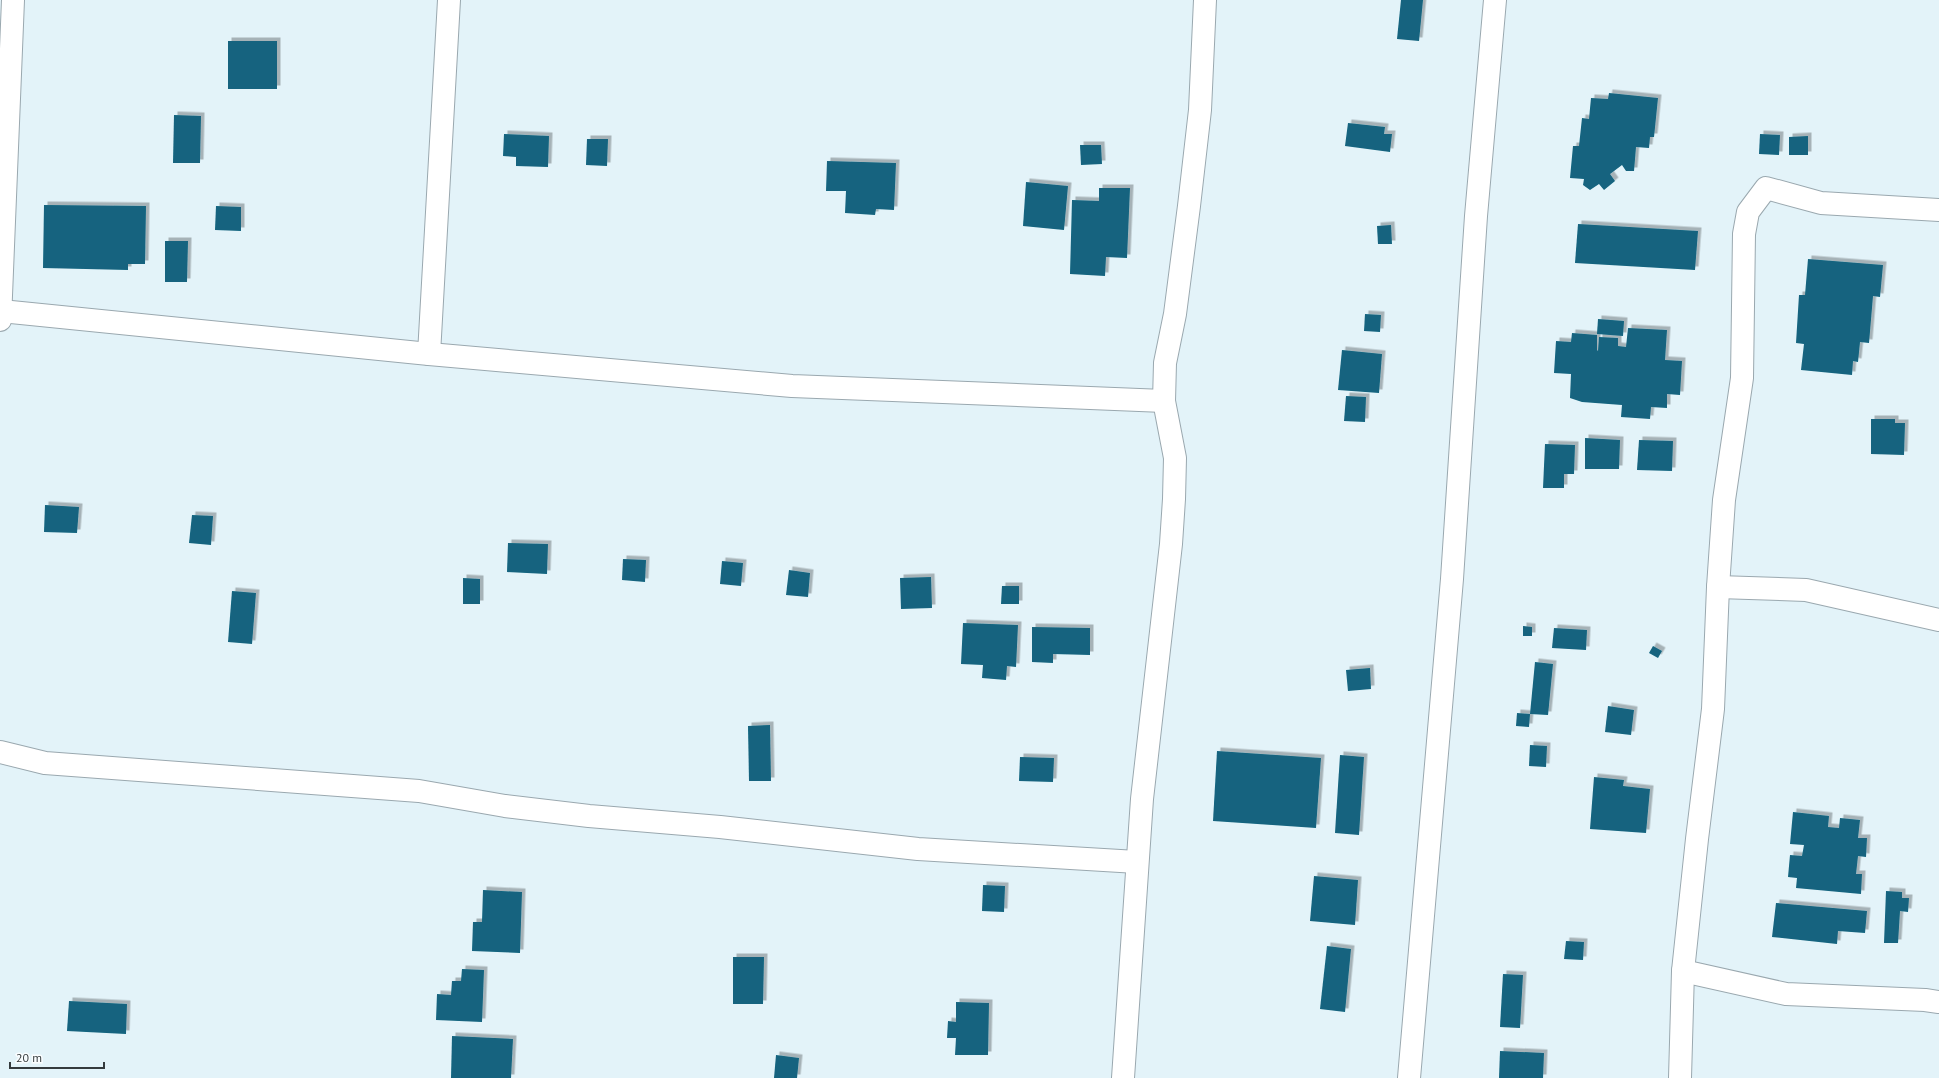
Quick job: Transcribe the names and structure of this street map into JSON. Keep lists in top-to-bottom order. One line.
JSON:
{"scale_bar":"20 m"}
